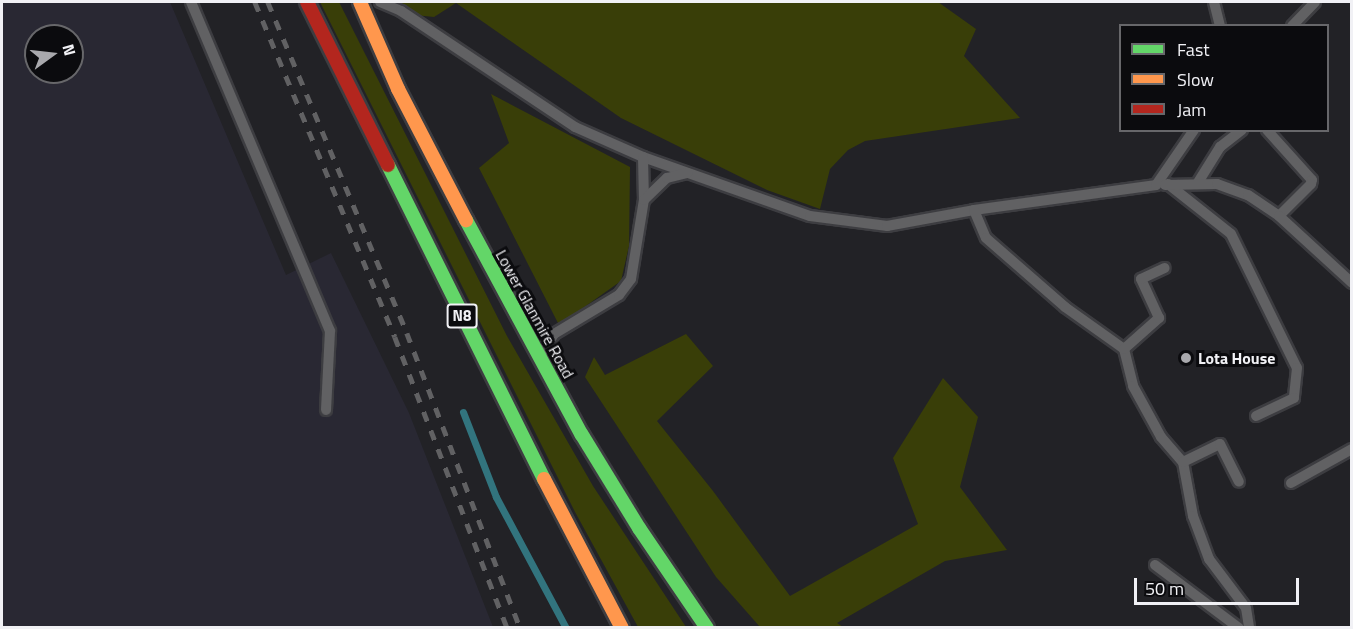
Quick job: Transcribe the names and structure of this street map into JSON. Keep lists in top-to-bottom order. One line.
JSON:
{"streets":{"highway":["Lower Glanmire Road","N8"]},"places":["Lota House"],"legend":["Fast","Slow","Jam"],"scale_bar":"50 m","north":"right"}
